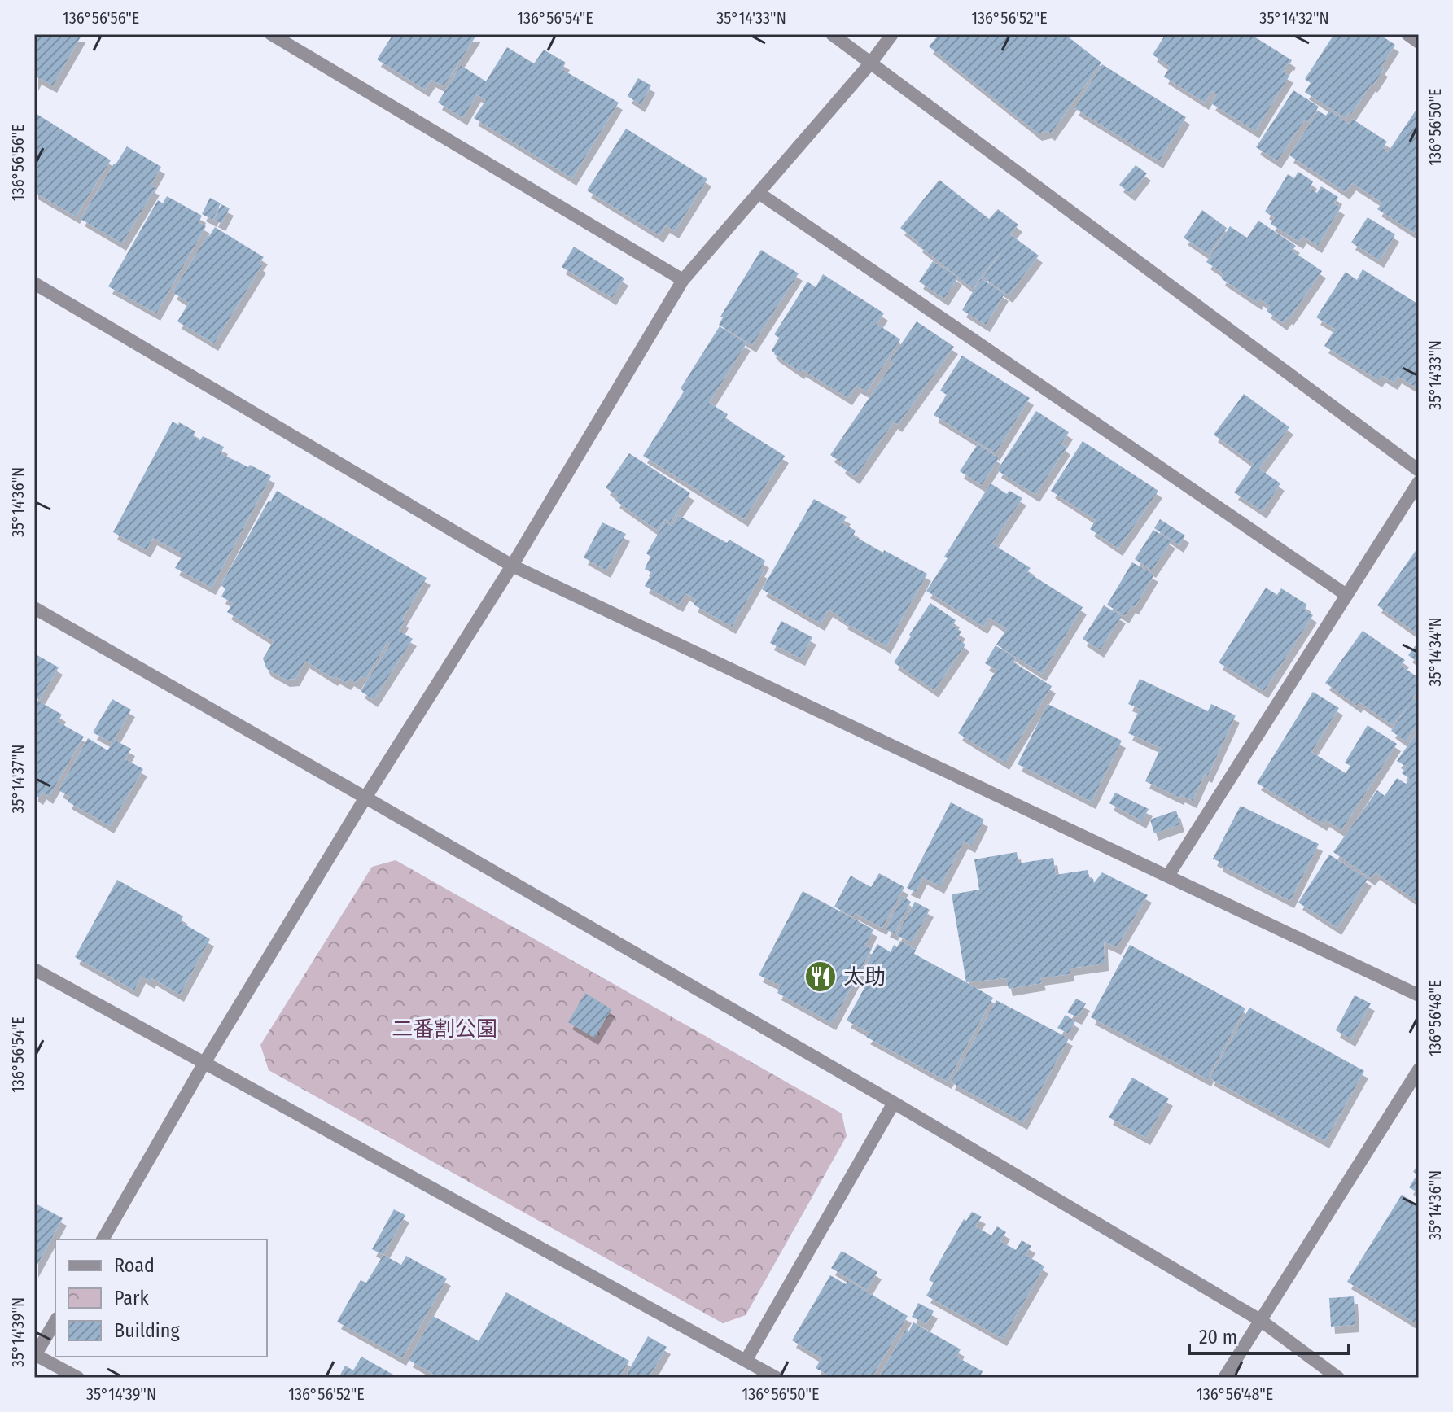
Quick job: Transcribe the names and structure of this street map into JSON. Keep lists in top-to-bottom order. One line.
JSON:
{"parks":["二番割公園"],"places":{"restaurant":["太助"]},"legend":["Road","Park","Building"],"scale_bar":"20 m","coordinates":["136°56'56\"E","136°56'54\"E","35°14'33\"N","136°56'52\"E","35°14'32\"N","136°56'50\"E","35°14'36\"N","35°14'34\"N","35°14'37\"N","136°56'48\"E","35°14'39\"N"]}
